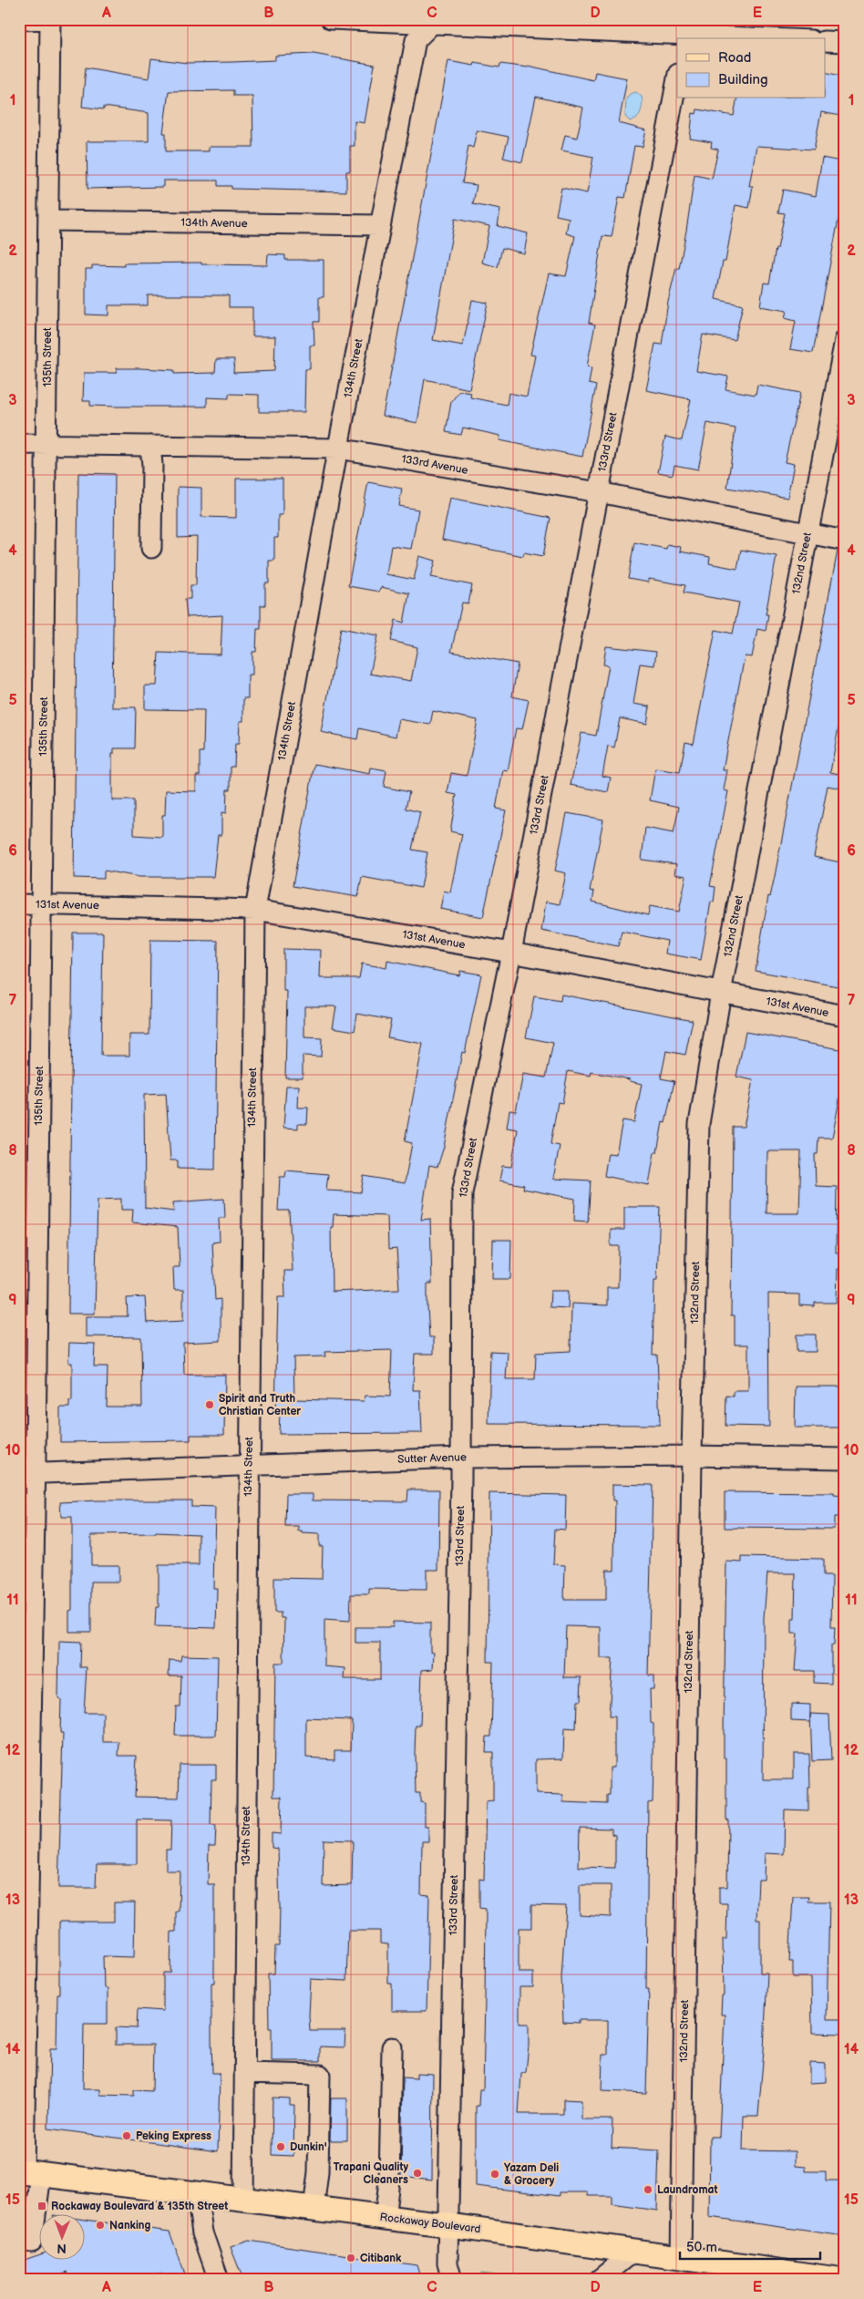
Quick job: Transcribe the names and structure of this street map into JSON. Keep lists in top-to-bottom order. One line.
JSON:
{"streets":{"main road":["Rockaway Boulevard"],"street":["134th Avenue","135th Street","134th Street","133rd Street","133rd Avenue","132nd Street","131st Avenue","Sutter Avenue"]},"crossings":[["134th Avenue","135th Street"],["134th Avenue","134th Street"],["135th Street","133rd Avenue"],["135th Street","131st Avenue"],["135th Street","Sutter Avenue"],["135th Street","Rockaway Boulevard"],["134th Street","133rd Avenue"],["134th Street","131st Avenue"],["134th Street","Sutter Avenue"],["134th Street","Rockaway Boulevard"],["133rd Street","133rd Avenue"],["133rd Street","131st Avenue"],["133rd Street","Sutter Avenue"],["133rd Street","Rockaway Boulevard"],["133rd Avenue","132nd Street"],["132nd Street","131st Avenue"],["132nd Street","Sutter Avenue"],["132nd Street","Rockaway Boulevard"]],"places":{"other":["Spirit and Truth Christian Center","Peking Express","Dunkin'","Trapani Quality Cleaners","Yazam Deli & Grocery","Laundromat","Nanking","Citibank"],"transit":["Rockaway Boulevard & 135th Street"]},"legend":["Road","Building"],"scale_bar":"50 m","north":"bottom","grid":{"columns":["A","B","C","D","E"],"rows":["1","2","3","4","5","6","7","8","9","10","11","12","13","14","15"]}}
